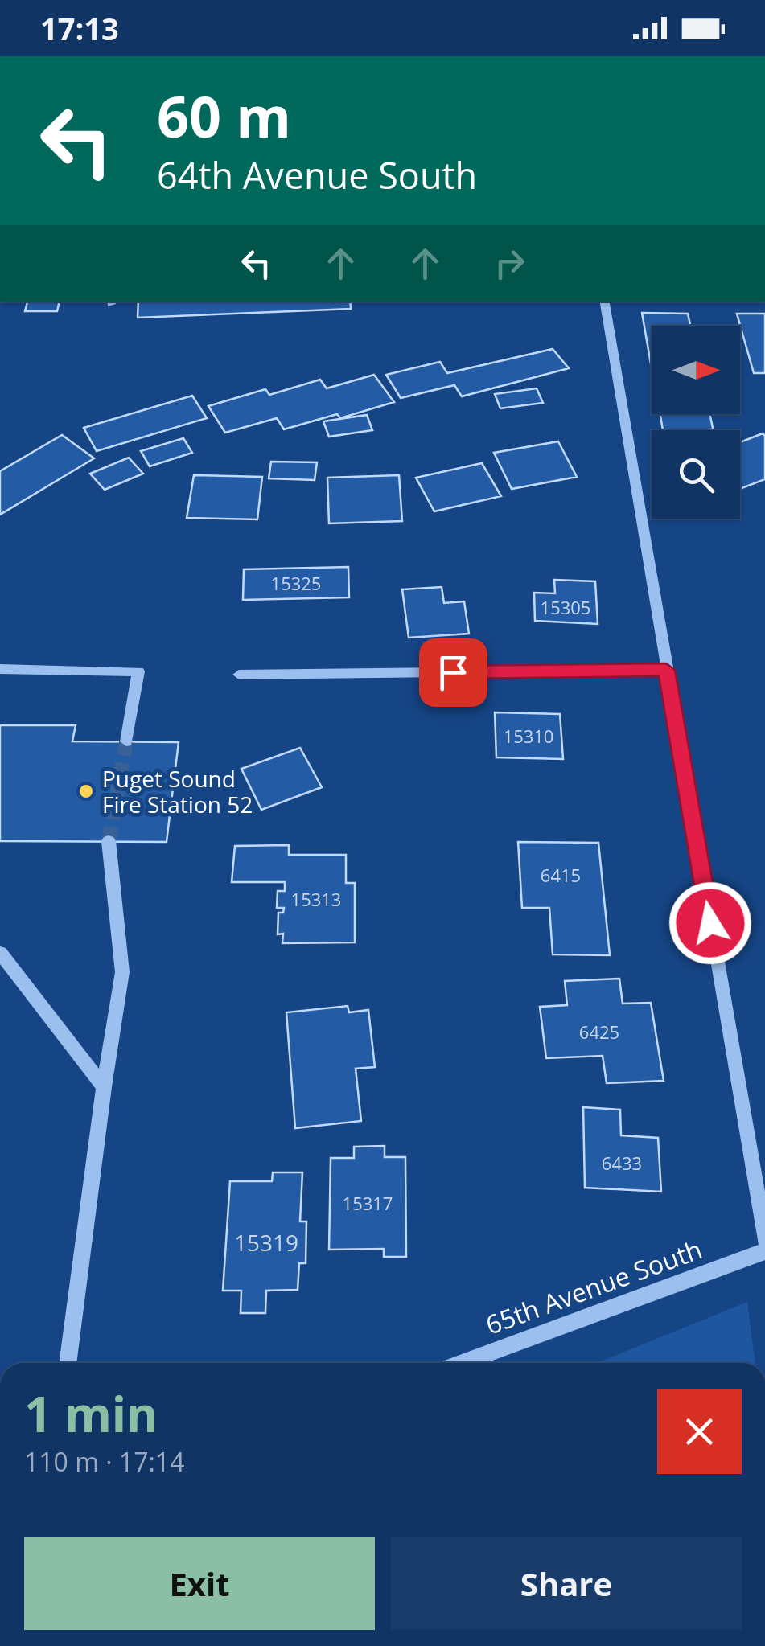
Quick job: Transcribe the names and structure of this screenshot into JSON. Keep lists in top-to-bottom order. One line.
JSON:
{"streets":{"street":["65th Avenue South"]},"places":["Puget Sound Fire Station 52"],"house_numbers":["15325","15305","15310","6415","15313","6425","6433","15317","15319"],"north":"right","page":{"status":"17:13","turn":["60 m","64th Avenue South"],"heading":["1 min","110 m · 17:14"],"buttons":["Exit","Share"]}}
